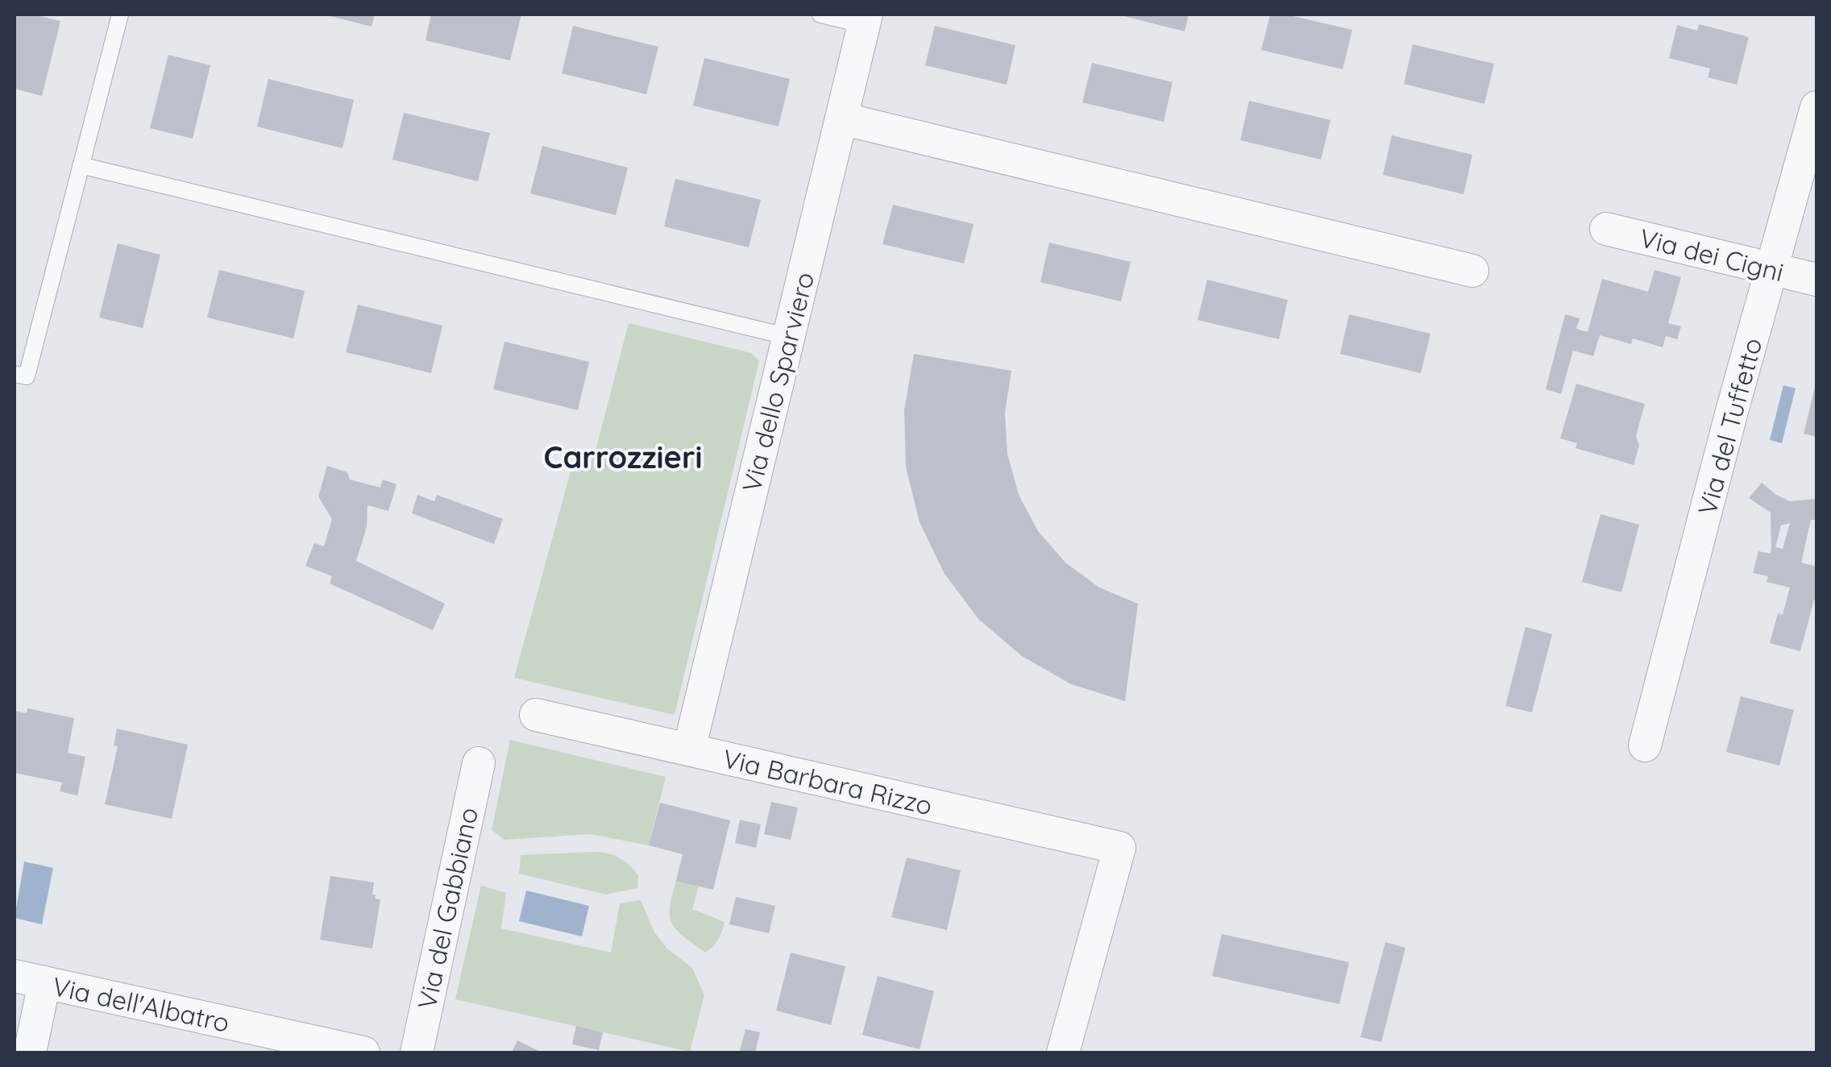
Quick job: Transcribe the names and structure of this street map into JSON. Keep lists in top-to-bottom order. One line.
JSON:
{"streets":{"street":["Via dei Cigni","Via dello Sparviero","Via del Tuffetto","Via Barbara Rizzo","Via del Gabbiano","Via dell'Albatro"]},"crossings":[["Via dei Cigni","Via del Tuffetto"],["Via dello Sparviero","Via Barbara Rizzo"]],"districts":["Carrozzieri"]}
